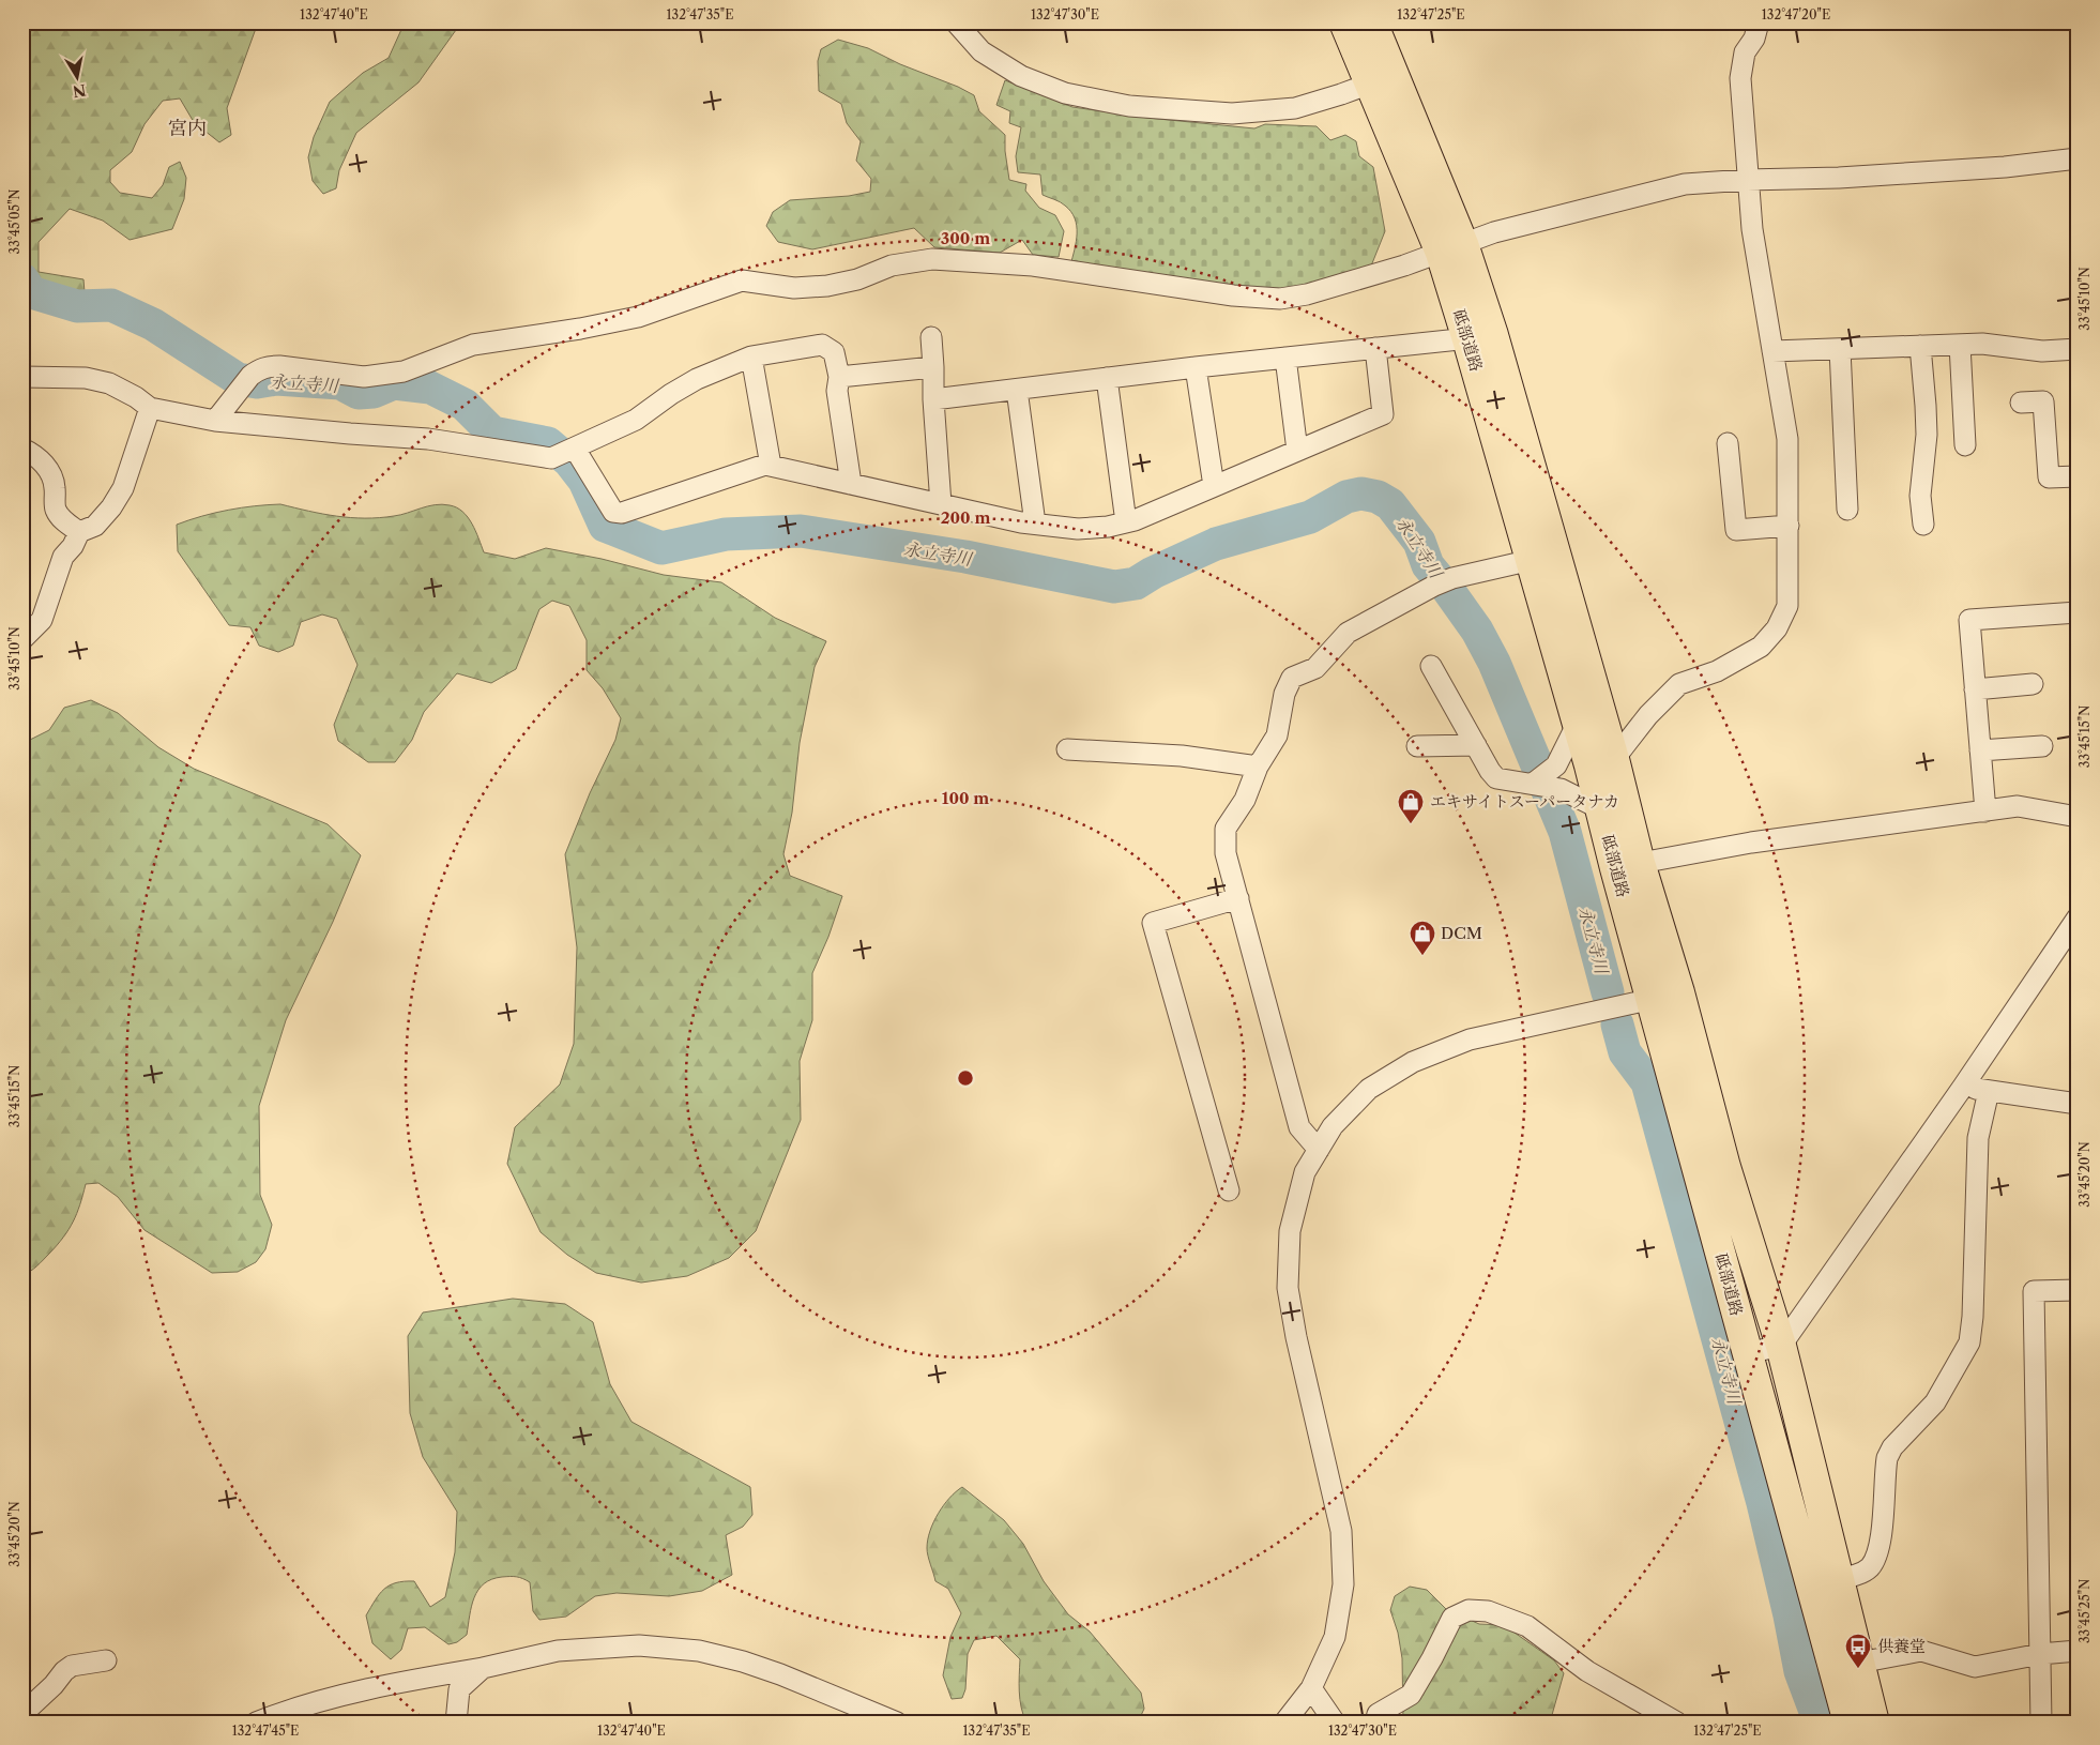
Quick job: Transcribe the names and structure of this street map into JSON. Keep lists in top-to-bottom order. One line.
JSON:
{"streets":{"highway":["砥部道路"]},"districts":["宮内"],"water":["永立寺川"],"places":{"shop":["エキサイトスーパータナカ","DCM"],"bus stop":["供養堂"]},"north":"bottom","coordinates":["132°47'40\"E","132°47'35\"E","132°47'30\"E","132°47'25\"E","132°47'20\"E","33°45'05\"N","33°45'10\"N","33°45'15\"N","33°45'20\"N","33°45'25\"N","132°47'45\"E"],"rings":["300 m","200 m","100 m"]}
